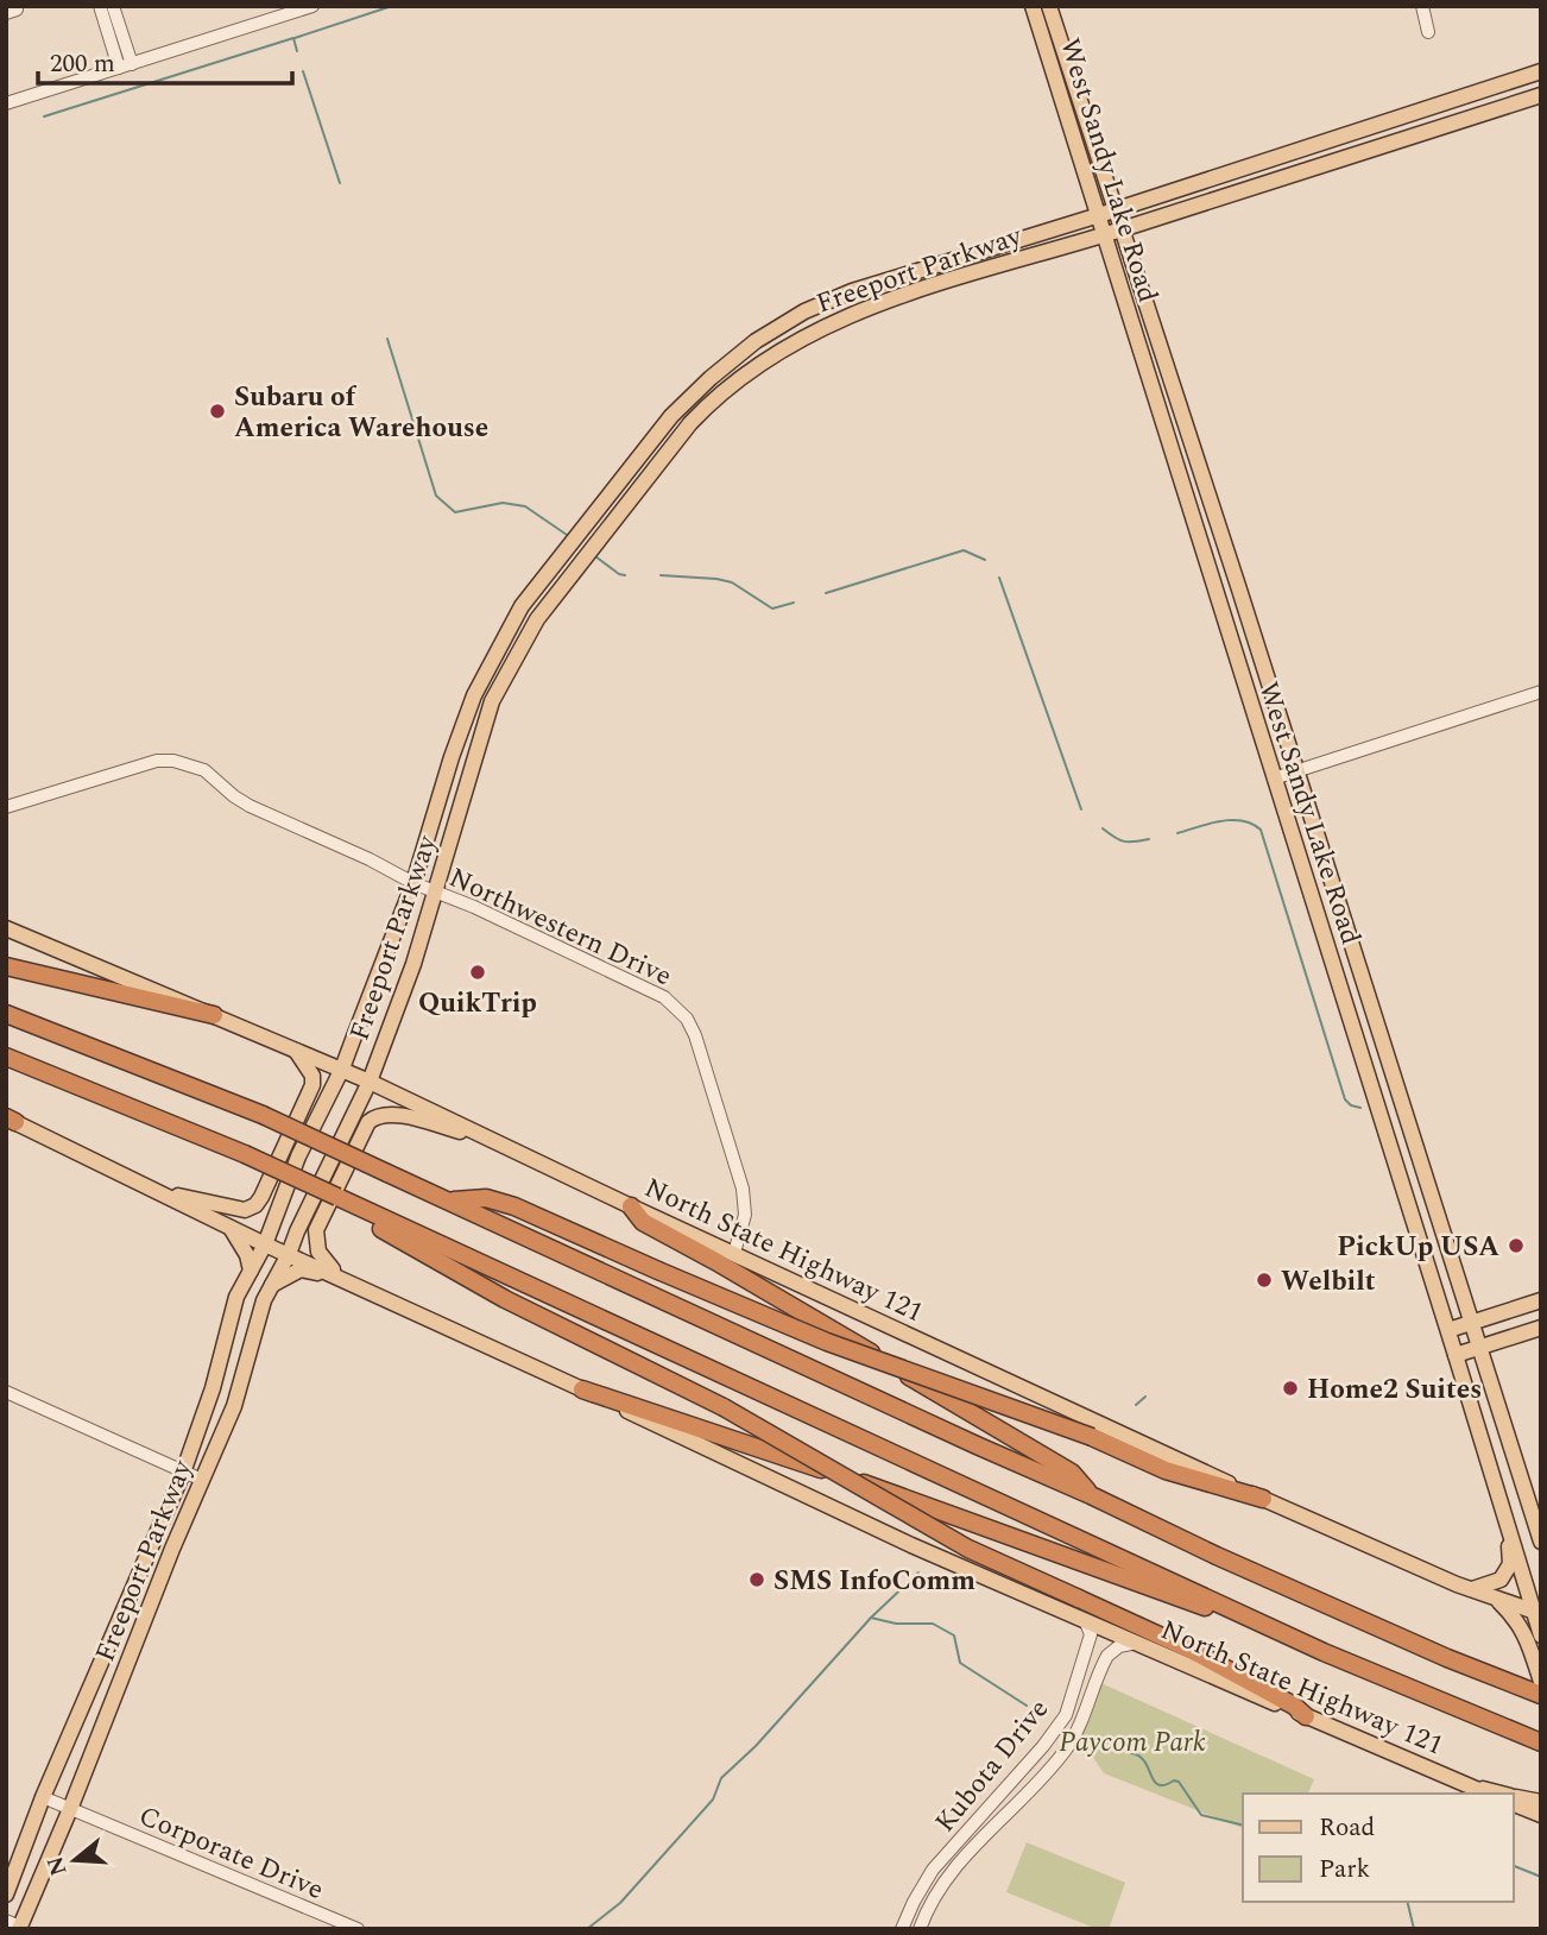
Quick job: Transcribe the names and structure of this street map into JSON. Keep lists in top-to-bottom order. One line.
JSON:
{"streets":{"main road":["West Sandy Lake Road","Freeport Parkway","North State Highway 121"],"street":["Northwestern Drive","Kubota Drive","Corporate Drive"]},"crossings":[["West Sandy Lake Road","Freeport Parkway"],["West Sandy Lake Road","North State Highway 121"],["Freeport Parkway","Northwestern Drive"],["Freeport Parkway","North State Highway 121"],["Freeport Parkway","Corporate Drive"],["Northwestern Drive","North State Highway 121"],["North State Highway 121","Kubota Drive"]],"parks":["Paycom Park"],"places":["Subaru of America Warehouse","QuikTrip","PickUp USA","Welbilt","Home2 Suites","SMS InfoComm"],"legend":["Road","Park"],"scale_bar":"200 m","north":"left"}
